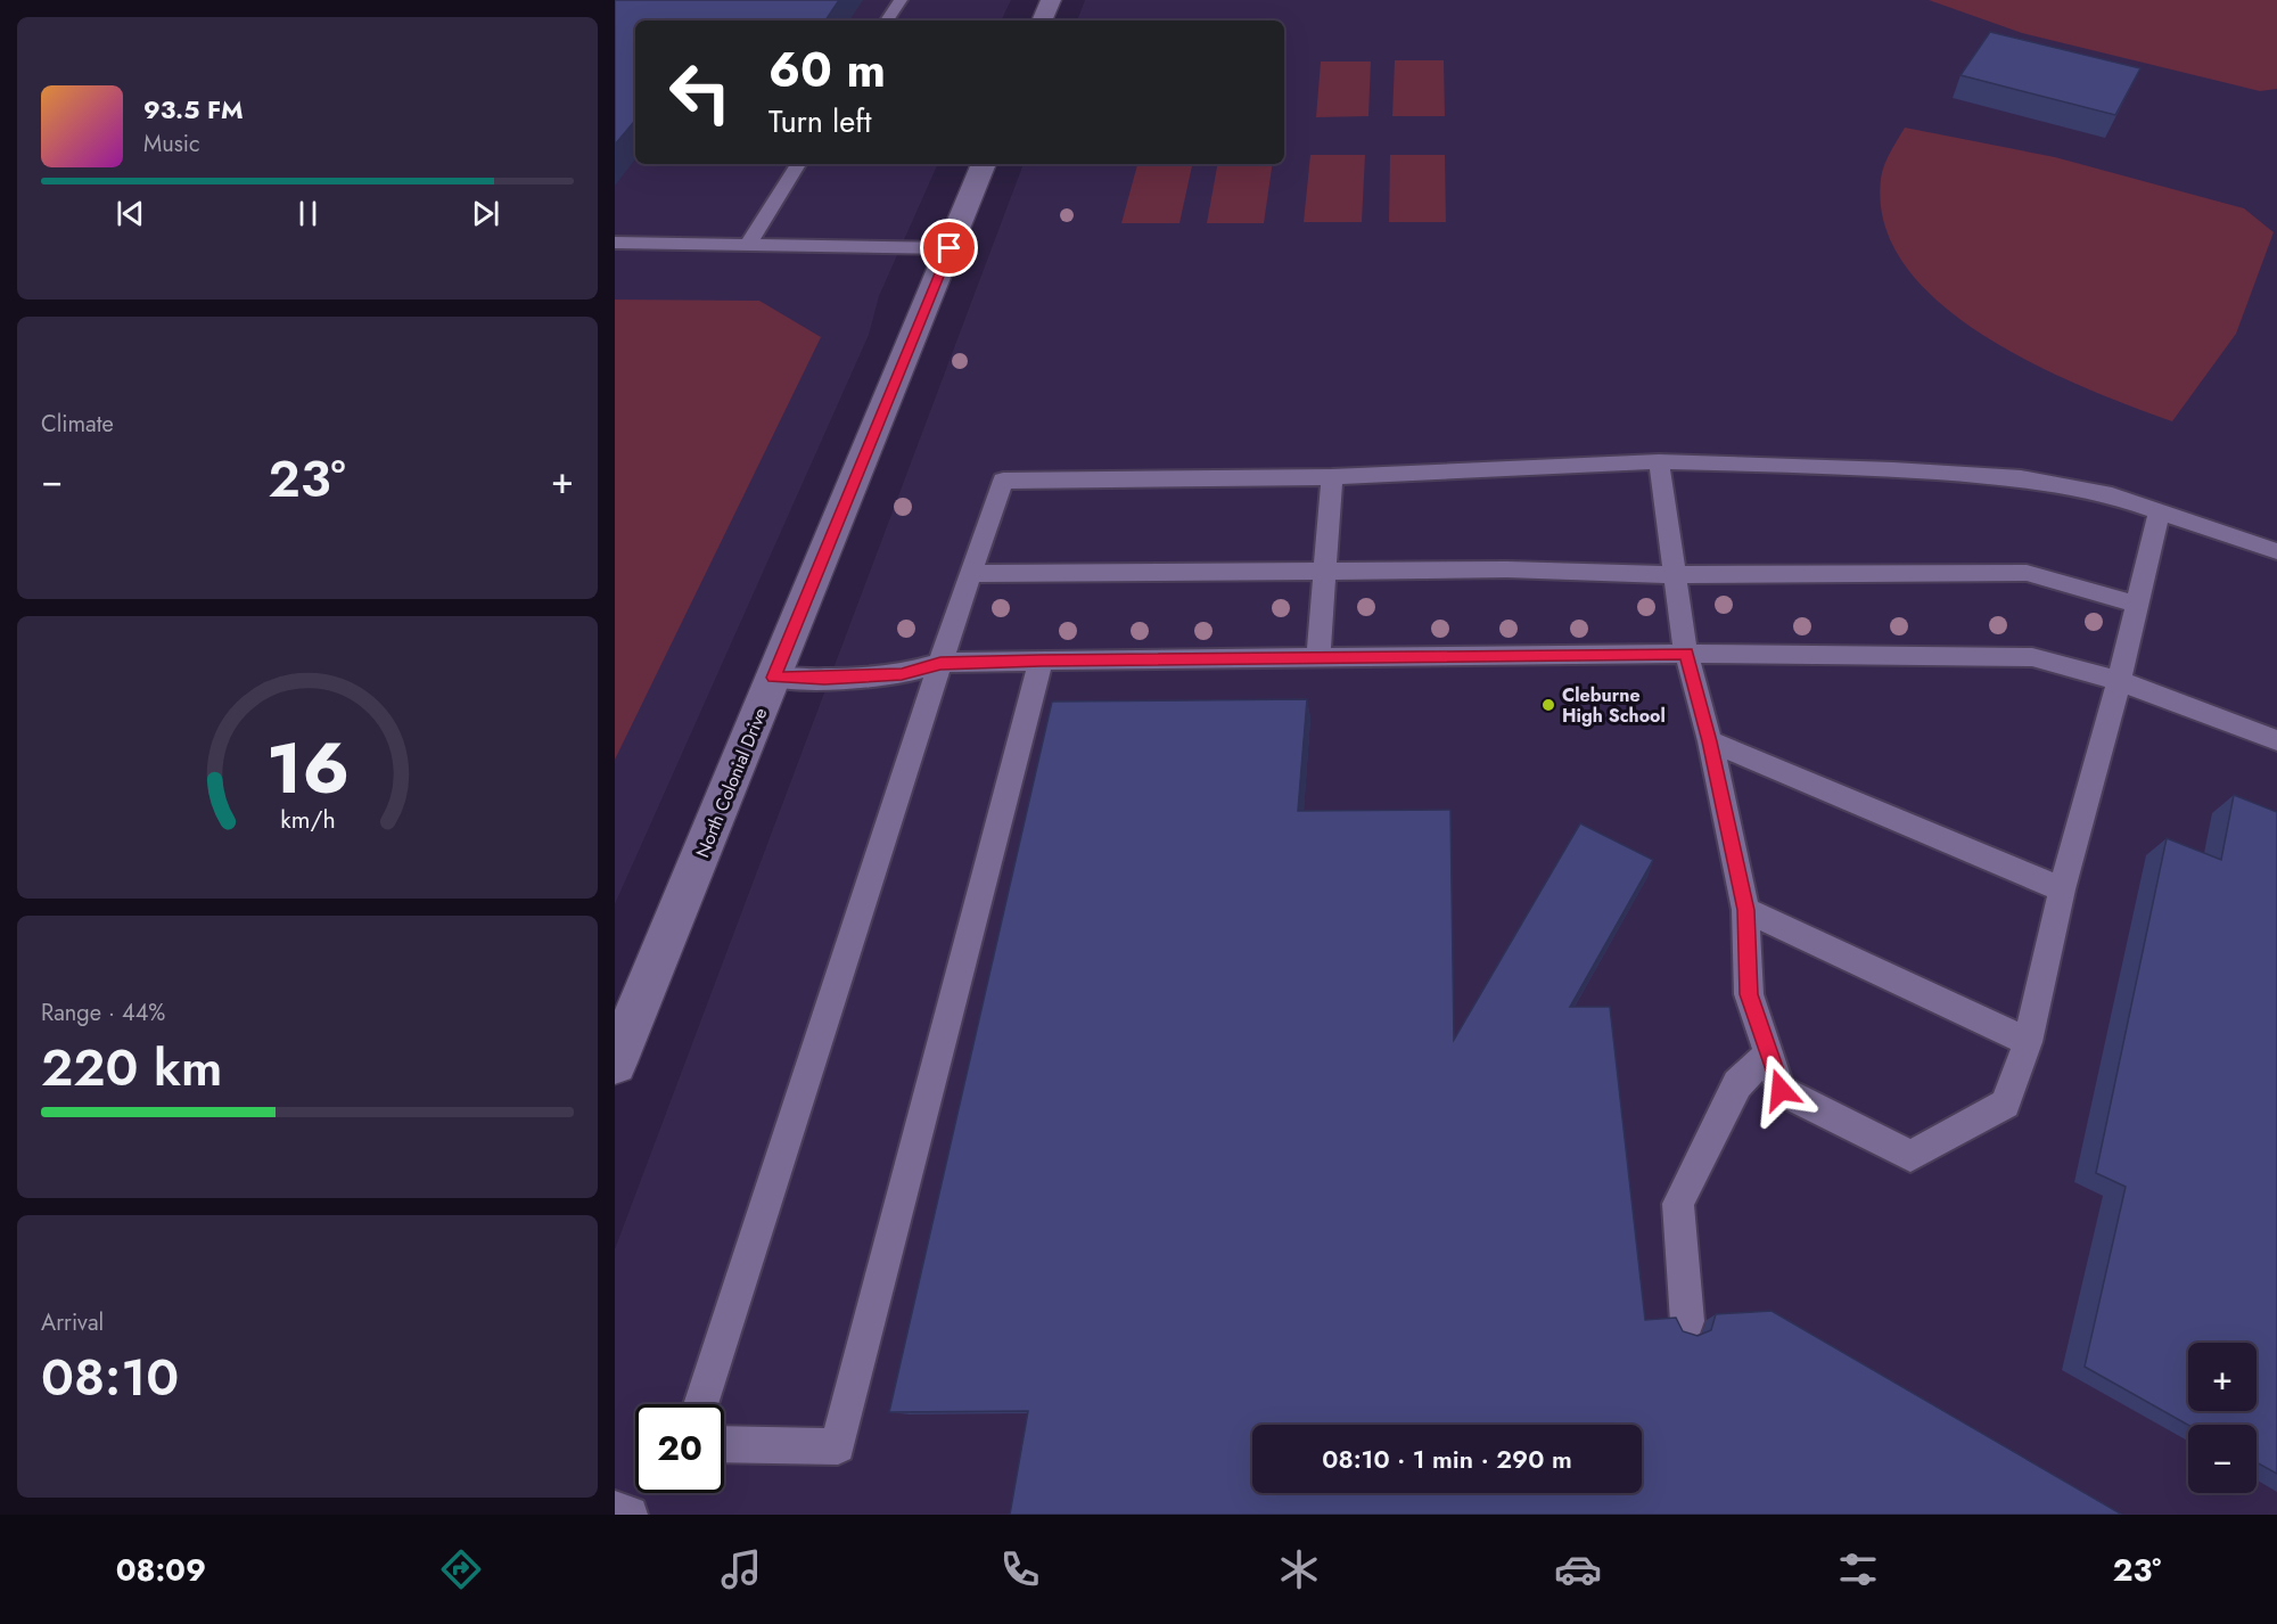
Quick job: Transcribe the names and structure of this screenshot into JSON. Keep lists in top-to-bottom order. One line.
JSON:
{"streets":{"street":["North Colonial Drive"]},"places":["Cleburne High School"],"page":{"turn":["60 m","Turn left"],"song":["93.5 FM","Music"],"tile":["Climate",["Range · 44%","220 km"],["Arrival","08:10"]],"heat":["−","23°","+"],"map_buttons":["+","−"],"limit":"20","trip":"08:10 · 1 min · 290 m","tabs":["08:09","23°"],"gauge":["16","km/h"]}}
